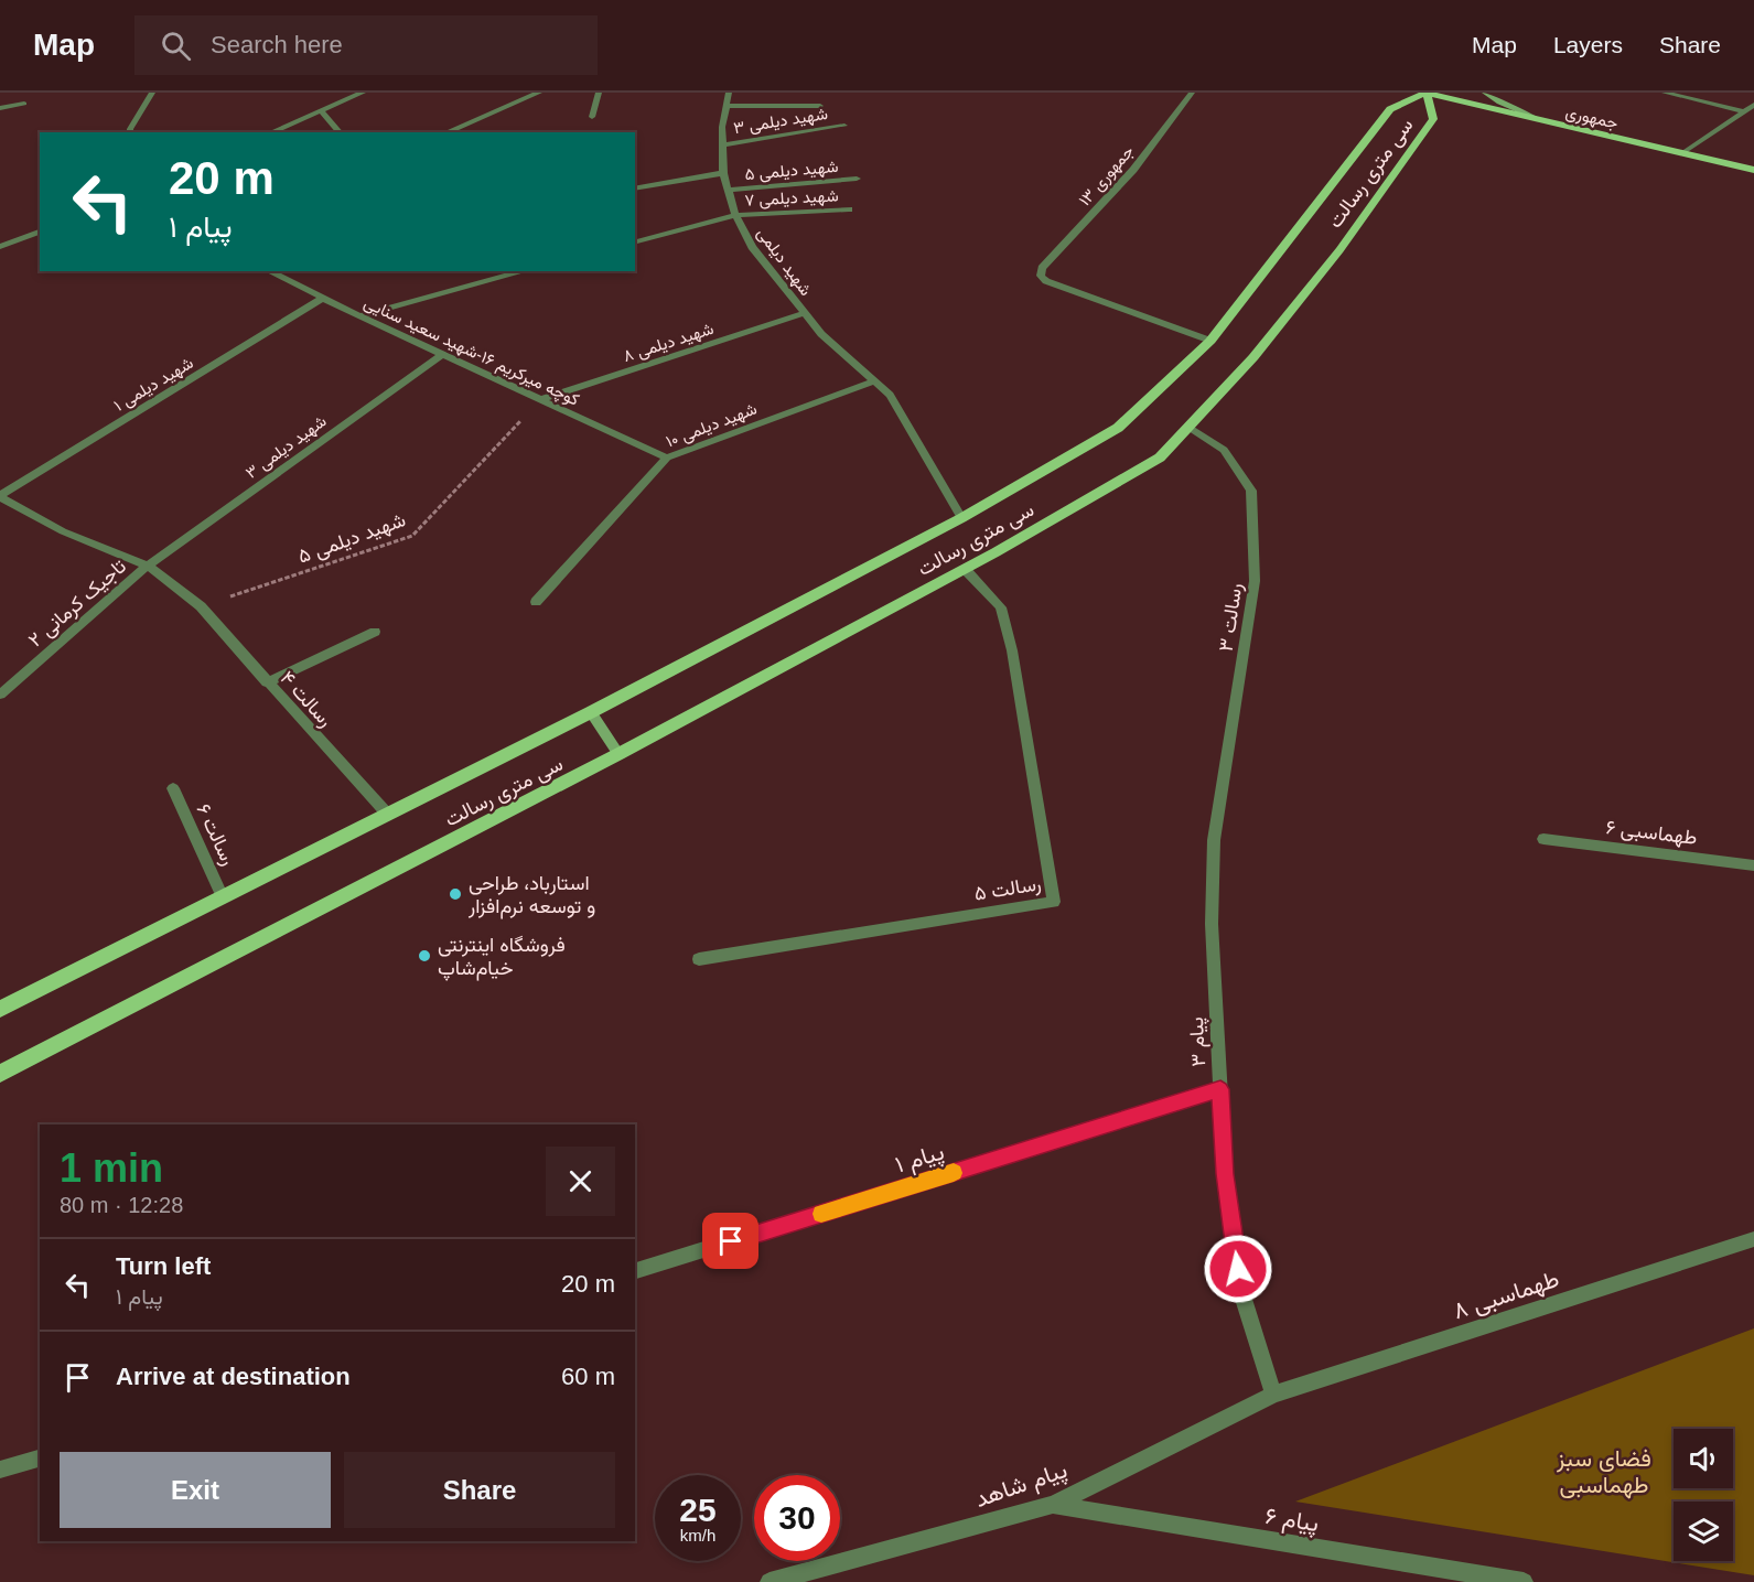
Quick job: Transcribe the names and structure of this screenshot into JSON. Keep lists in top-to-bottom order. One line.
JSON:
{"streets":{"main road":["جمهوری","سی متری رسالت"],"street":["۳ شهید دیلمی","۵ شهید دیلمی","۱۳ جمهوری","۷ شهید دیلمی","شهید دیلمی","۸ شهید دیلمی","کوچه میرکریم ۱۶-شهید سعید سنایی","شهید دیلمی ۱","۱۰ شهید دیلمی","شهید دیلمی ۳","تاجیک کرمانی ۲","۳ رسالت","۴ رسالت","۶ طهماسبی","۶ رسالت","۵ رسالت","۳ پیام","۱ پیام","۸ طهماسبی","پیام شاهد","۶ پیام"],"path":["شهید دیلمی ۵"]},"crossings":[["جمهوری","سی متری رسالت"],["۳ شهید دیلمی","شهید دیلمی"],["۵ شهید دیلمی","شهید دیلمی"],["سی متری رسالت","۱۳ جمهوری"],["سی متری رسالت","شهید دیلمی"],["سی متری رسالت","۳ رسالت"],["سی متری رسالت","۴ رسالت"],["سی متری رسالت","۶ رسالت"],["سی متری رسالت","۵ رسالت"],["۷ شهید دیلمی","شهید دیلمی"],["شهید دیلمی","۸ شهید دیلمی"],["شهید دیلمی","۱۰ شهید دیلمی"],["۸ شهید دیلمی","کوچه میرکریم ۱۶-شهید سعید سنایی"],["۸ شهید دیلمی","شهید دیلمی ۵"],["کوچه میرکریم ۱۶-شهید سعید سنایی","شهید دیلمی ۱"],["کوچه میرکریم ۱۶-شهید سعید سنایی","۱۰ شهید دیلمی"],["کوچه میرکریم ۱۶-شهید سعید سنایی","شهید دیلمی ۳"],["کوچه میرکریم ۱۶-شهید سعید سنایی","شهید دیلمی ۵"],["شهید دیلمی ۱","۴ رسالت"],["شهید دیلمی ۳","تاجیک کرمانی ۲"],["شهید دیلمی ۳","۴ رسالت"],["شهید دیلمی ۵","۴ رسالت"],["تاجیک کرمانی ۲","۴ رسالت"],["۳ رسالت","۳ پیام"],["۳ پیام","۱ پیام"],["۳ پیام","۸ طهماسبی"],["۳ پیام","پیام شاهد"],["۸ طهماسبی","پیام شاهد"],["پیام شاهد","۶ پیام"]],"parks":["فضای سبز طهماسبی"],"places":["استارباد، طراحی و توسعه نرم‌افزار","فروشگاه اینترنتی خیام‌شاپ"],"page":{"header":"Map","search":"Search here","nav":["Map","Layers","Share"],"turn":["20 m","۱ پیام"],"heading":["1 min","80 m · 12:28"],"list":[{"name":"Turn left","note":"۱ پیام","value":"20 m"},{"name":"Arrive at destination","value":"60 m"}],"buttons":["Exit","Share"],"speed":"25 km/h","limit":"30"}}
